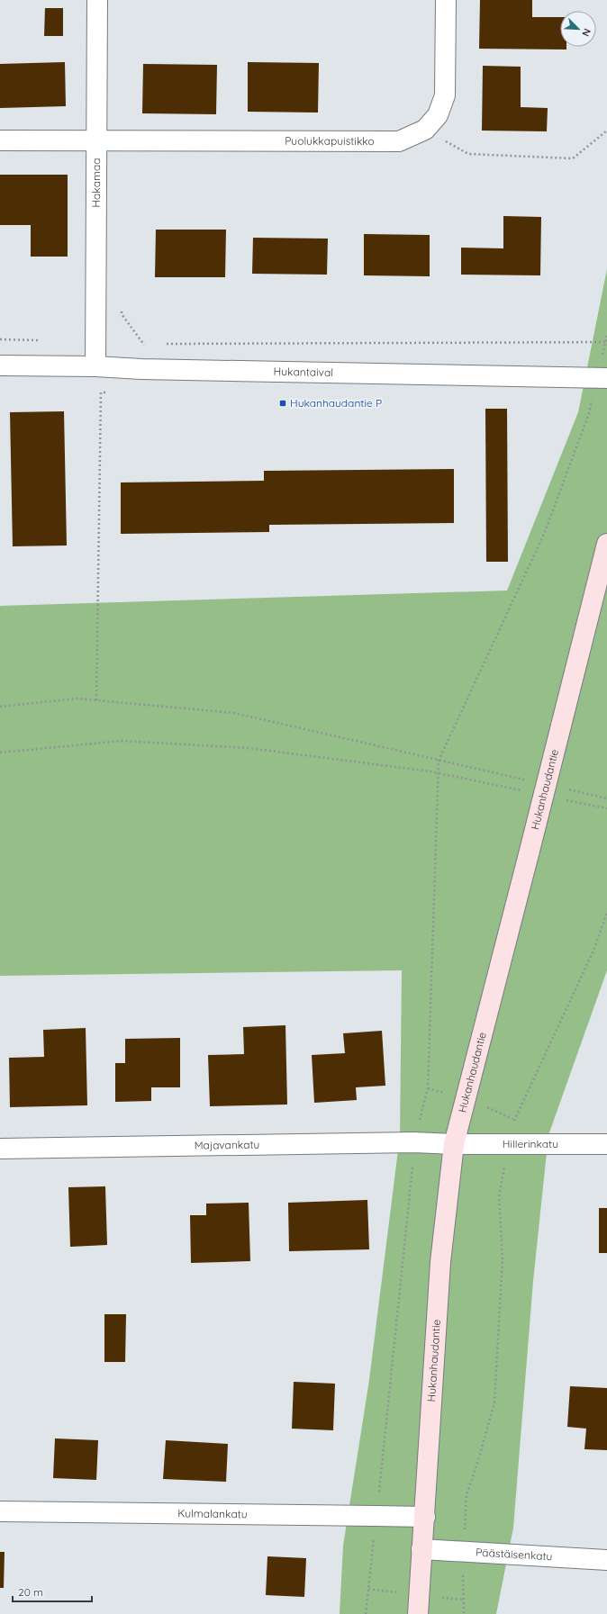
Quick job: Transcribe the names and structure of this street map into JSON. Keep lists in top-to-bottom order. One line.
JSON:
{"streets":{"main road":["Hukanhaudantie"],"street":["Puolukkapuistikko","Hakamaa","Hukantaival","Hillerinkatu","Majavankatu","Kulmalankatu","Päästäisenkatu"]},"crossings":[["Puolukkapuistikko","Hakamaa"],["Hakamaa","Hukantaival"],["Hukanhaudantie","Hillerinkatu"],["Hukanhaudantie","Majavankatu"],["Hukanhaudantie","Kulmalankatu"],["Hukanhaudantie","Päästäisenkatu"],["Hillerinkatu","Majavankatu"]],"places":{"transit":["Hukanhaudantie P"]},"scale_bar":"20 m","north":"bottom right"}
